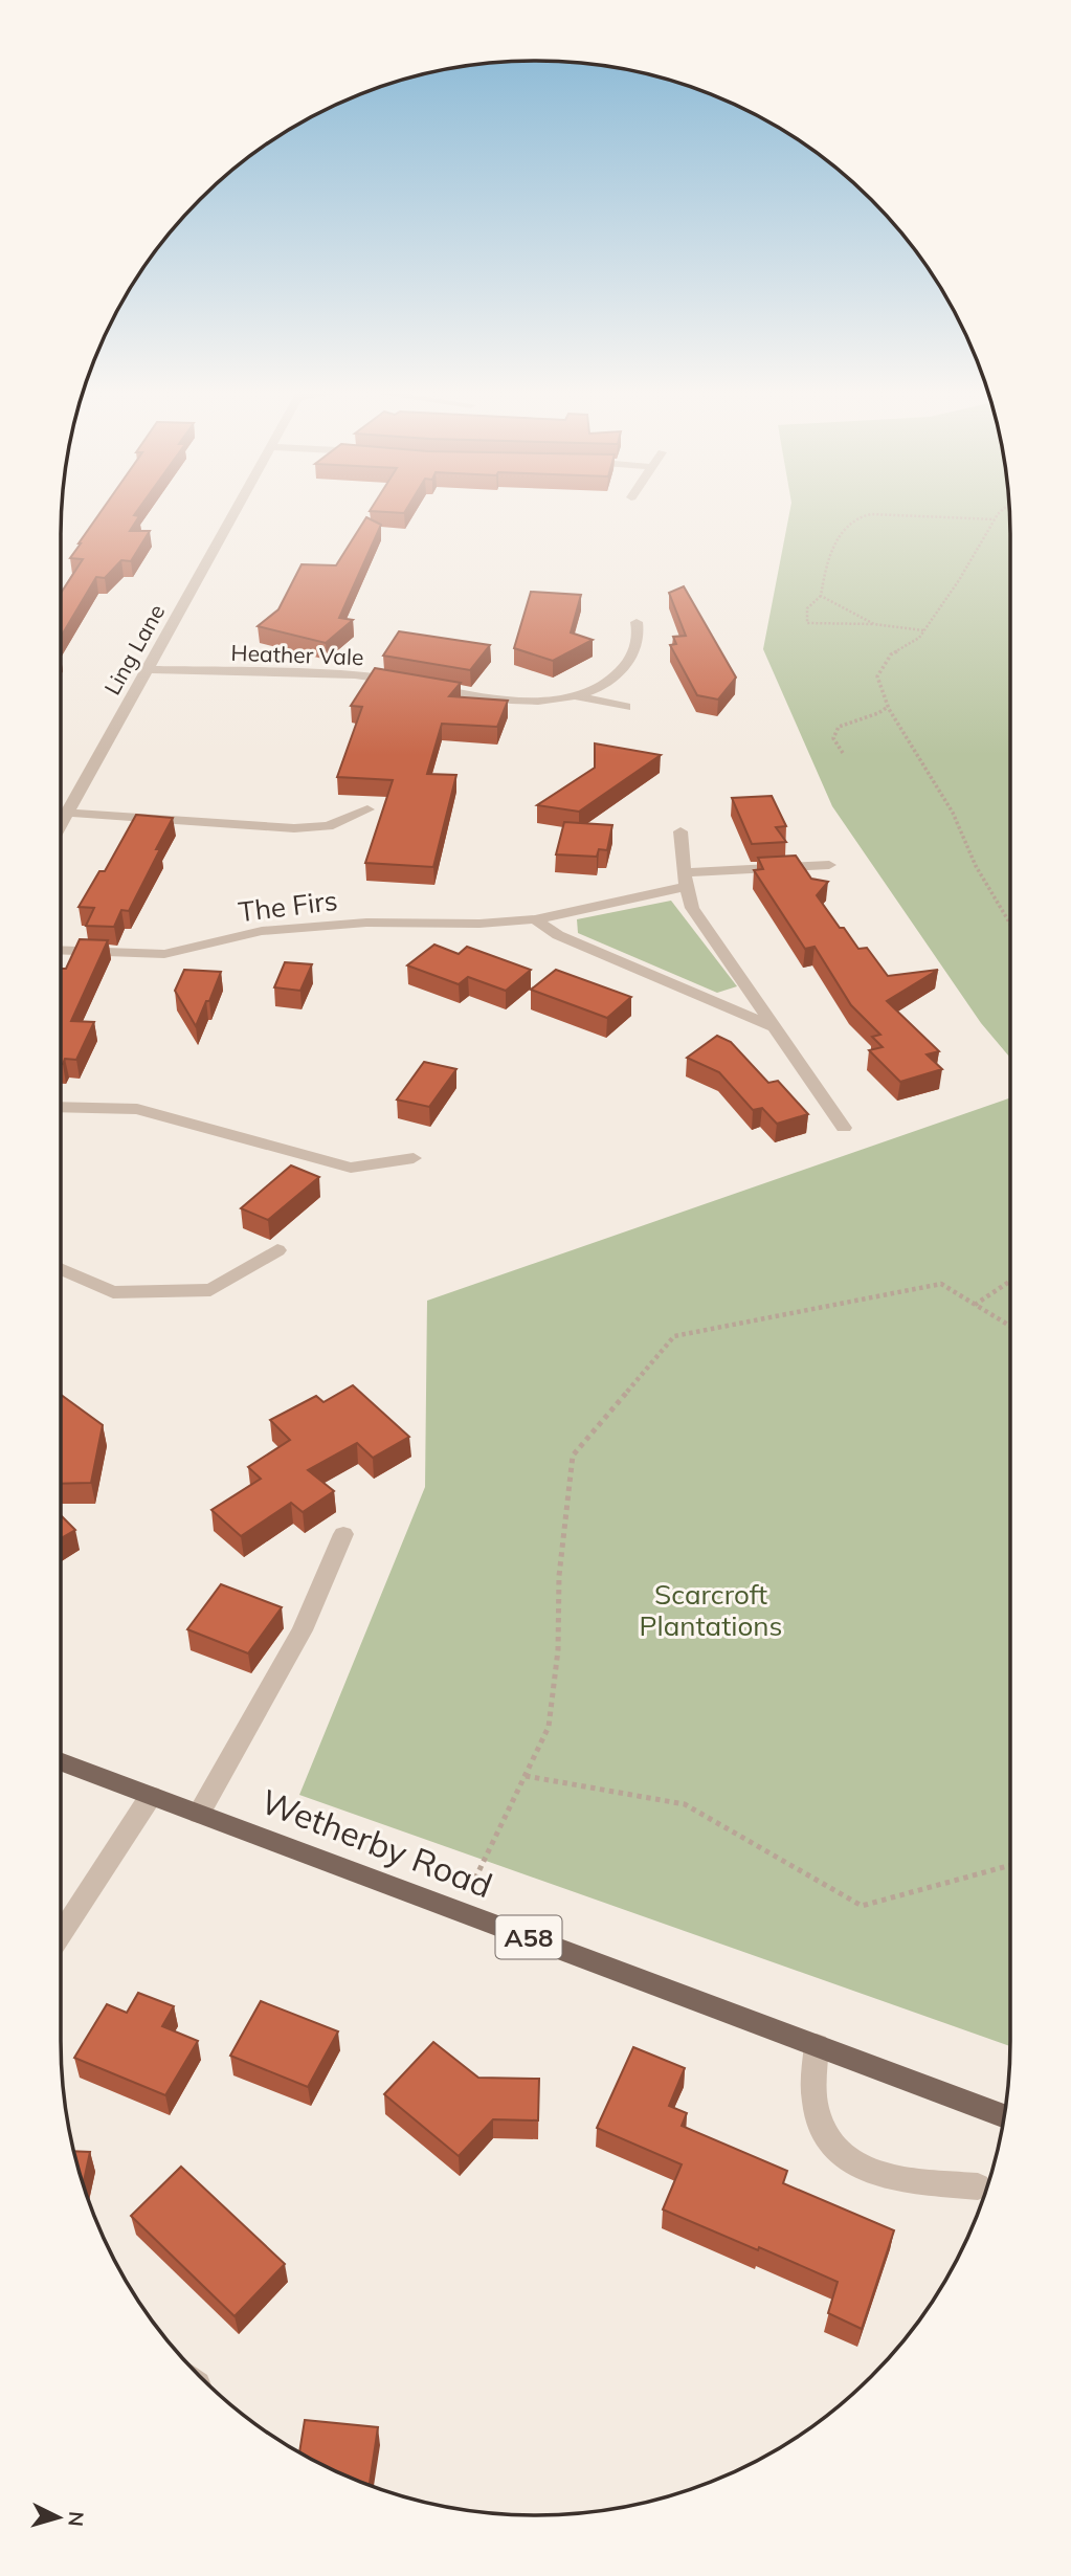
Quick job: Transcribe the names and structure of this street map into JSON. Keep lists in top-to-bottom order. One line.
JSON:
{"streets":{"main road":["Wetherby Road","A58"],"street":["Ling Lane","Heather Vale","The Firs"]},"crossings":[["Ling Lane","Heather Vale"]],"parks":["Scarcroft Plantations"],"north":"right"}
